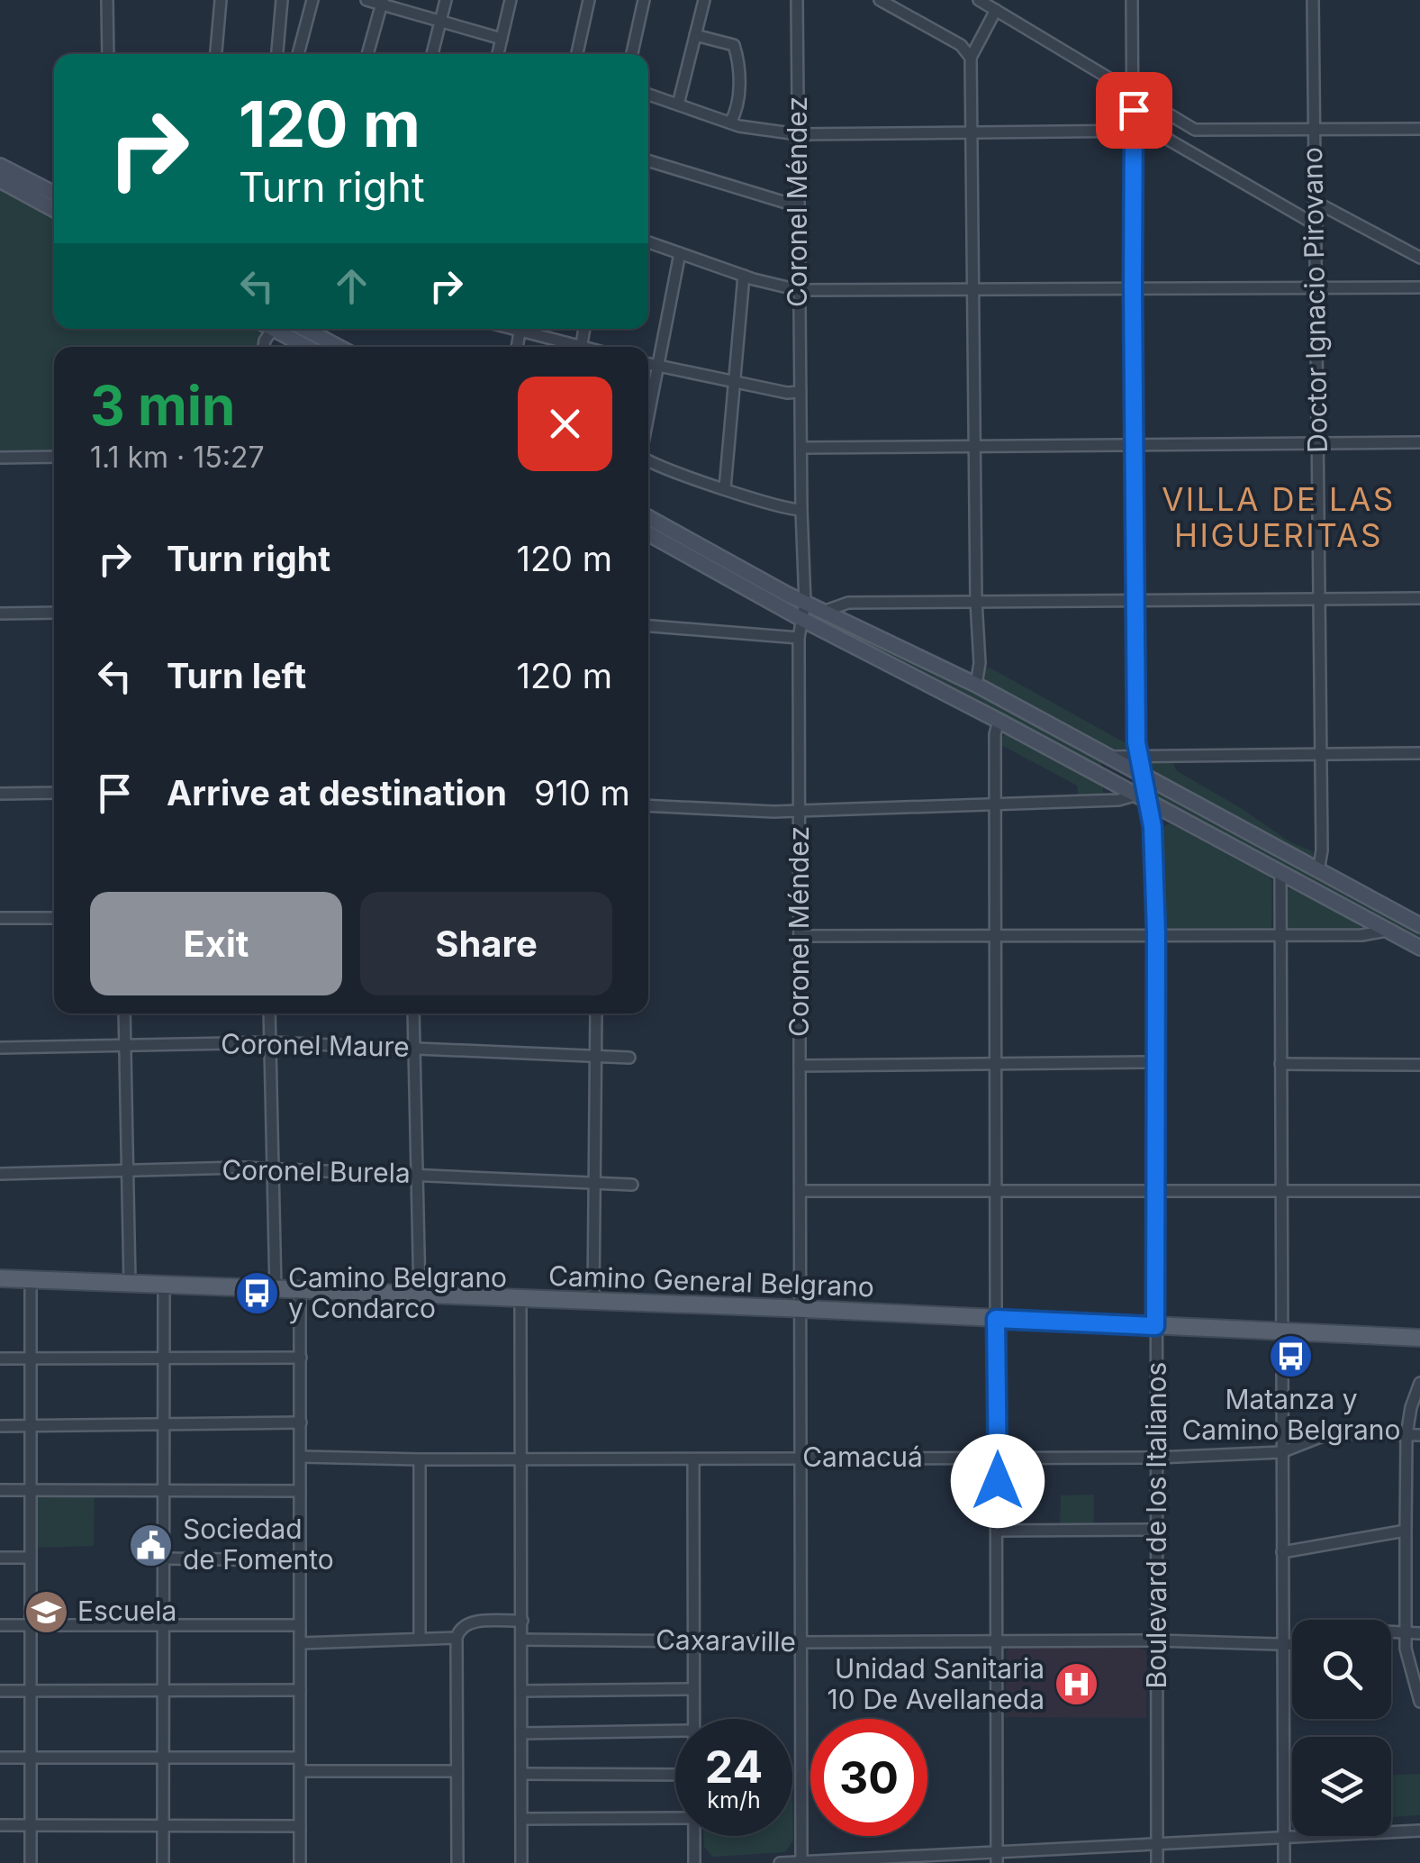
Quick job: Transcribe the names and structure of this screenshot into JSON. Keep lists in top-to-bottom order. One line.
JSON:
{"streets":{"main road":["Camino General Belgrano"],"street":["Coronel Méndez","Doctor Ignacio Pirovano","Coronel Maure","Coronel Burela","Camacuá","Boulevard de los Italianos","Caxaraville"]},"crossings":[["Coronel Méndez","Camino General Belgrano"],["Coronel Méndez","Camacuá"],["Coronel Méndez","Caxaraville"],["Camino General Belgrano","Boulevard de los Italianos"],["Camacuá","Boulevard de los Italianos"],["Boulevard de los Italianos","Caxaraville"]],"districts":["VILLA DE LAS HIGUERITAS"],"places":{"bus stop":["Camino Belgrano y Condarco","Matanza y Camino Belgrano"],"public building":["Sociedad de Fomento"],"school or university":["Escuela"],"hospital":["Unidad Sanitaria 10 De Avellaneda"]},"page":{"turn":["120 m","Turn right"],"heading":["3 min","1.1 km · 15:27"],"list":[{"name":"Turn right","value":"120 m"},{"name":"Turn left","value":"120 m"},{"name":"Arrive at destination","value":"910 m"}],"buttons":["Exit","Share"],"speed":"24 km/h","limit":"30"}}
